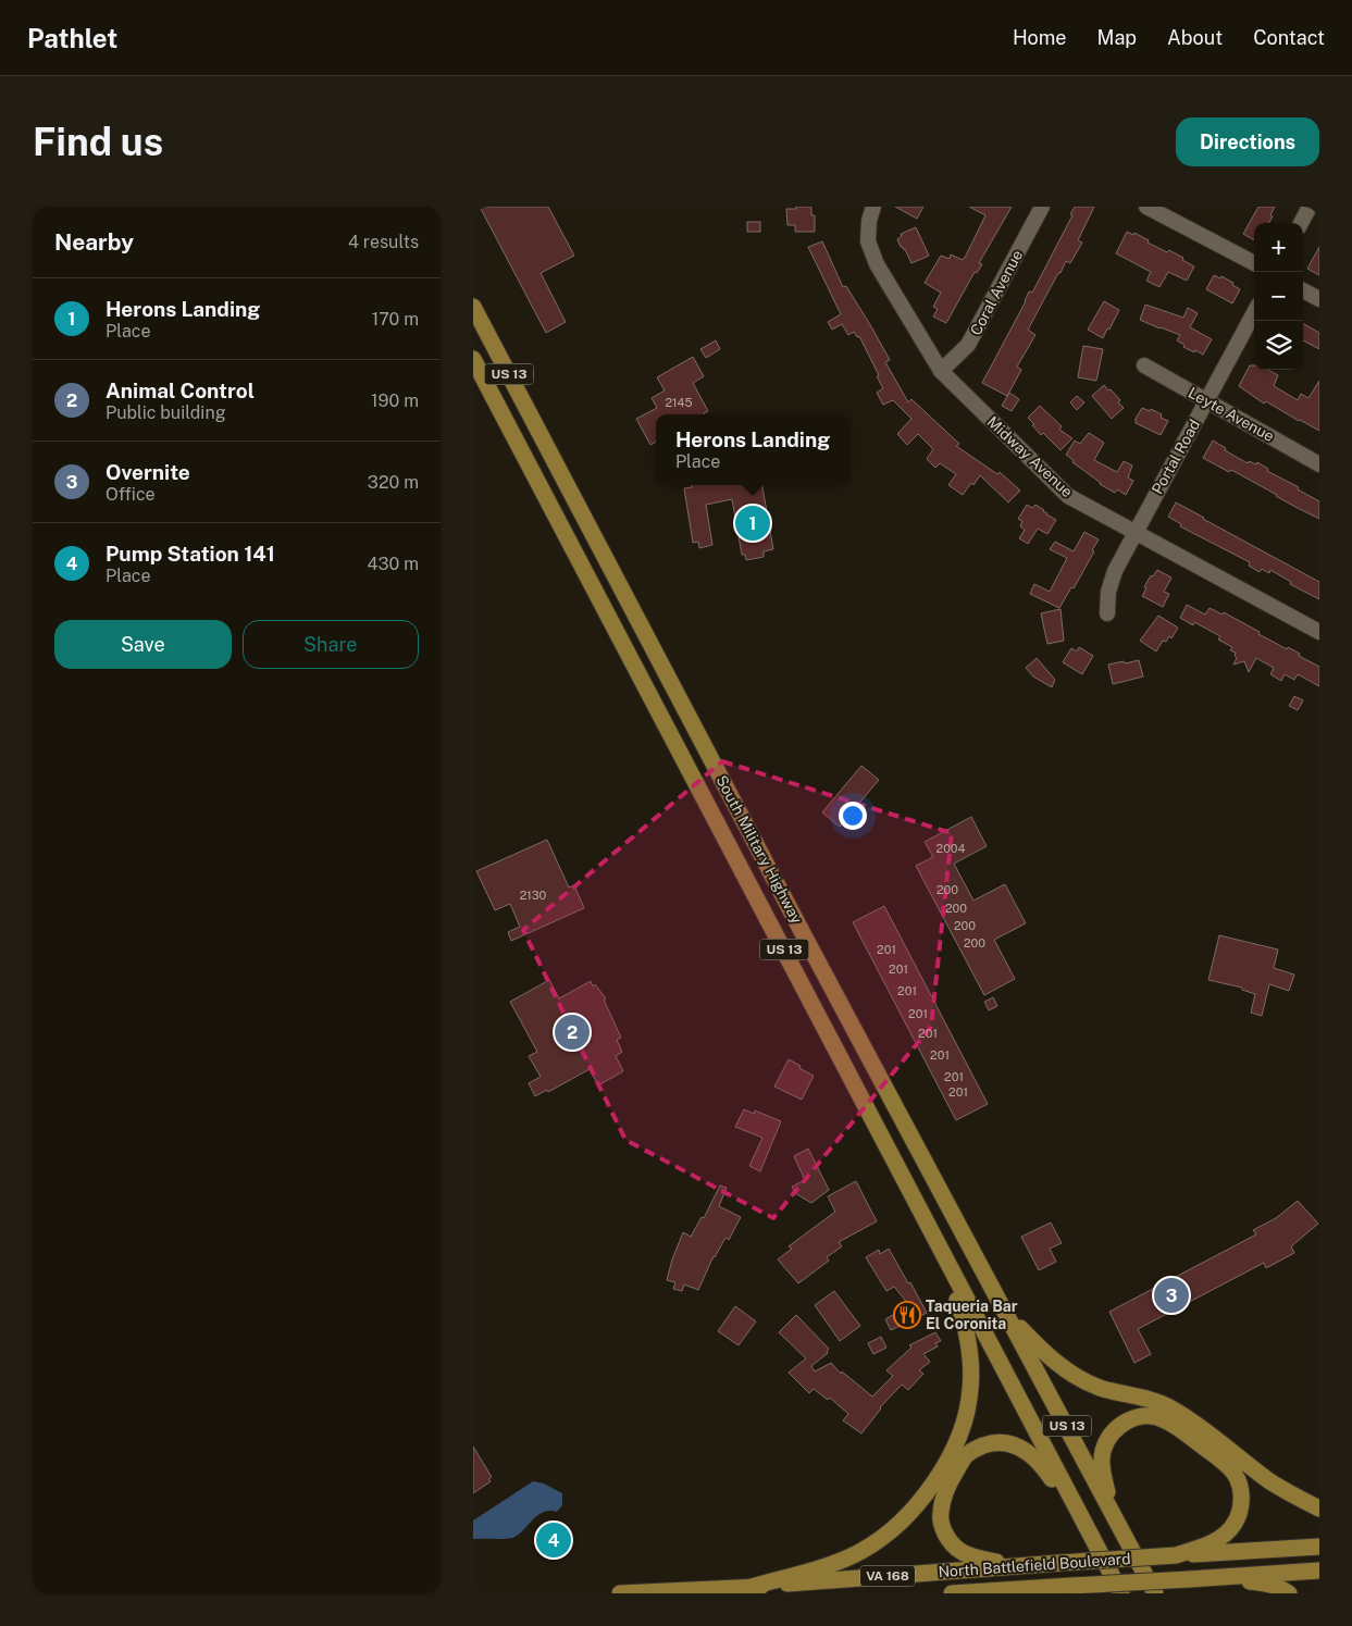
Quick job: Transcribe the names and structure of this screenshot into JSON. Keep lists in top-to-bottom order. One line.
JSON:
{"streets":{"main road":["US 13","South Military Highway","North Battlefield Boulevard","VA 168"],"street":["Coral Avenue","Leyte Avenue","Midway Avenue","Portal Road"]},"crossings":[["Coral Avenue","Midway Avenue"],["Leyte Avenue","Portal Road"],["Midway Avenue","Portal Road"]],"places":{"restaurant":["Taqueria Bar El Coronita"]},"house_numbers":["2145","2004","200","2130","200","200","200","201","201","201","201","201","201","201","201"],"page":{"header":"Pathlet","nav":["Home","Map","About","Contact"],"buttons":["Directions",["Save","Share"]],"title":"Find us","heading":["Nearby","4 results"],"map_buttons":["+","−"],"list":[{"mark":"1","name":"Herons Landing","note":"Place","value":"170 m"},{"mark":"2","name":"Animal Control","note":"Public building","value":"190 m"},{"mark":"3","name":"Overnite","note":"Office","value":"320 m"},{"mark":"4","name":"Pump Station 141","note":"Place","value":"430 m"}],"popup":["Herons Landing","Place"],"pins":["1","2","3","4"]}}
